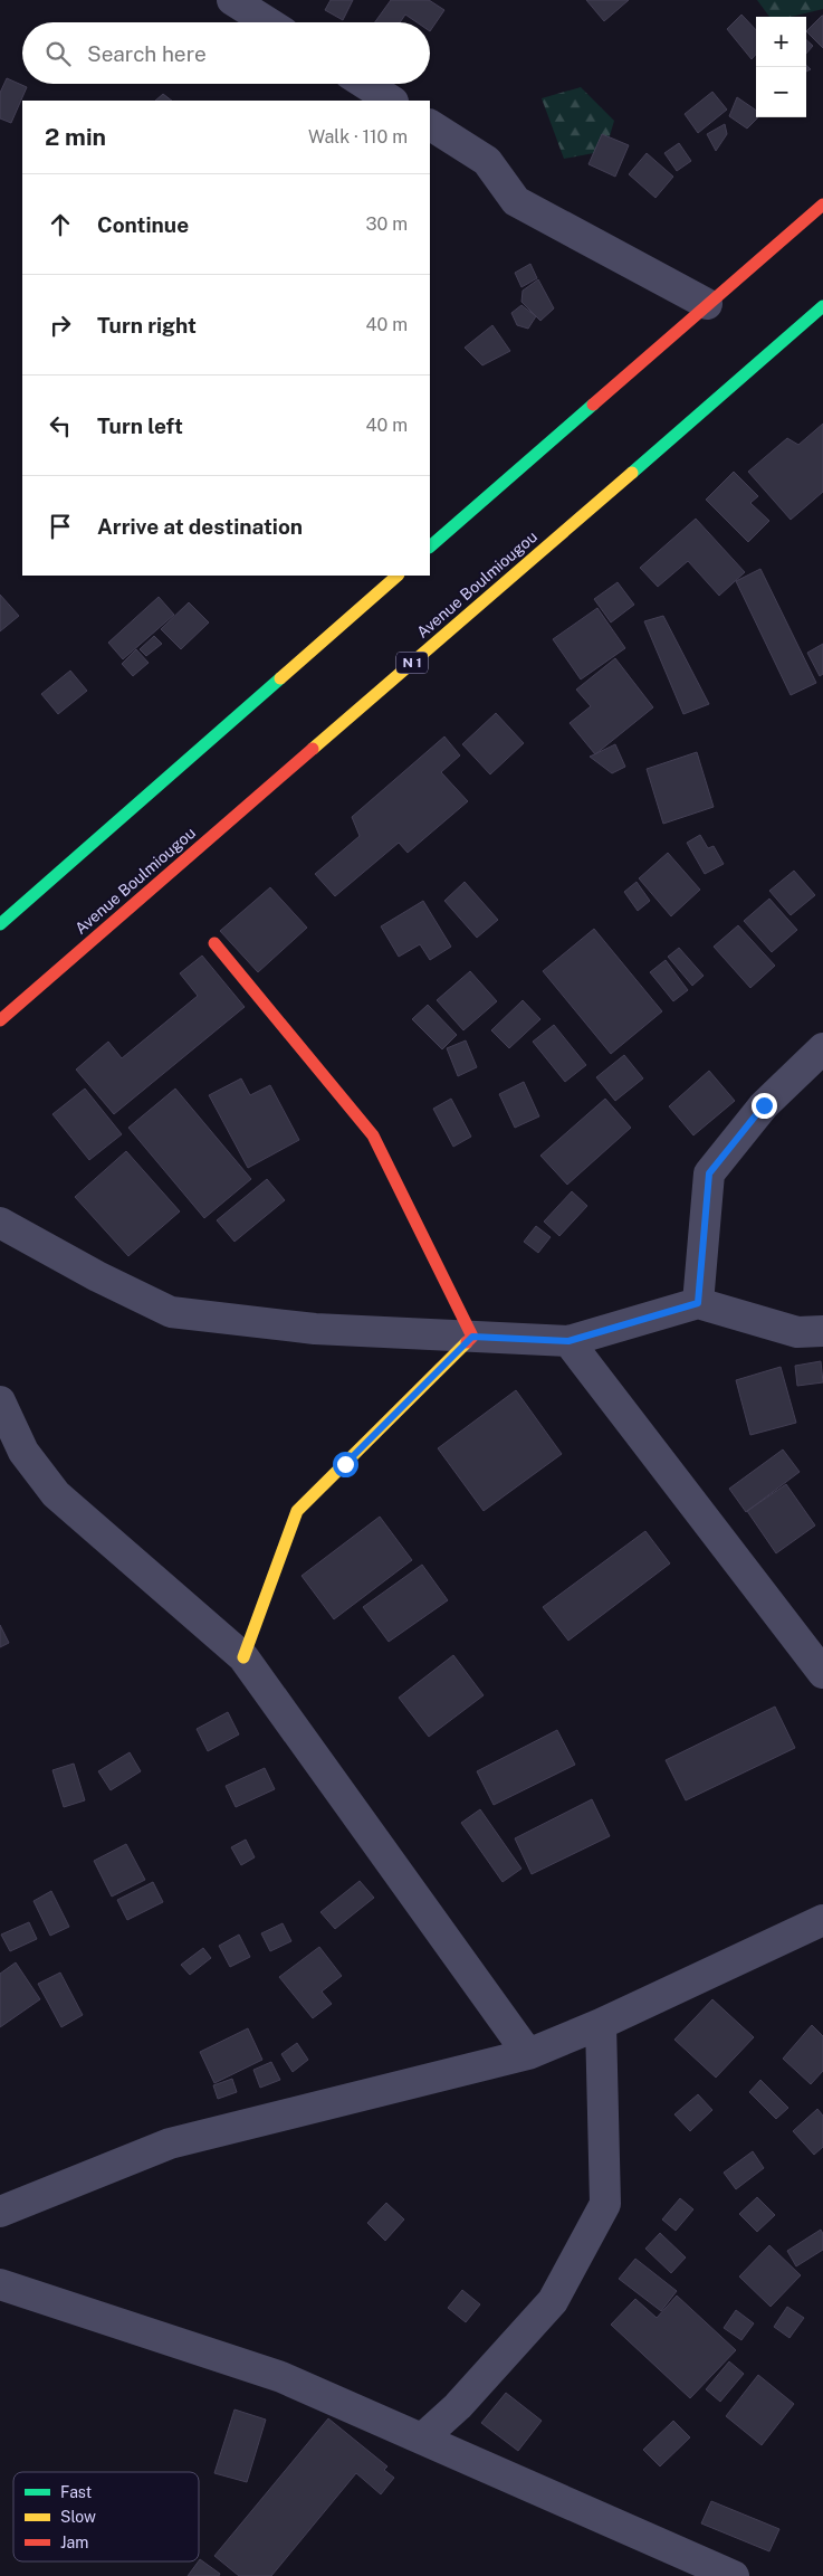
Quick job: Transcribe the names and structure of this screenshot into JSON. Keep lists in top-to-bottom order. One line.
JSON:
{"streets":{"main road":["Avenue Boulmiougou","N 1"]},"legend":["Fast","Slow","Jam"],"page":{"map_buttons":["+","−"],"search":"Search here","heading":["2 min","Walk · 110 m"],"list":[["Continue","30 m"],["Turn right","40 m"],["Turn left","40 m"],"Arrive at destination"]}}
